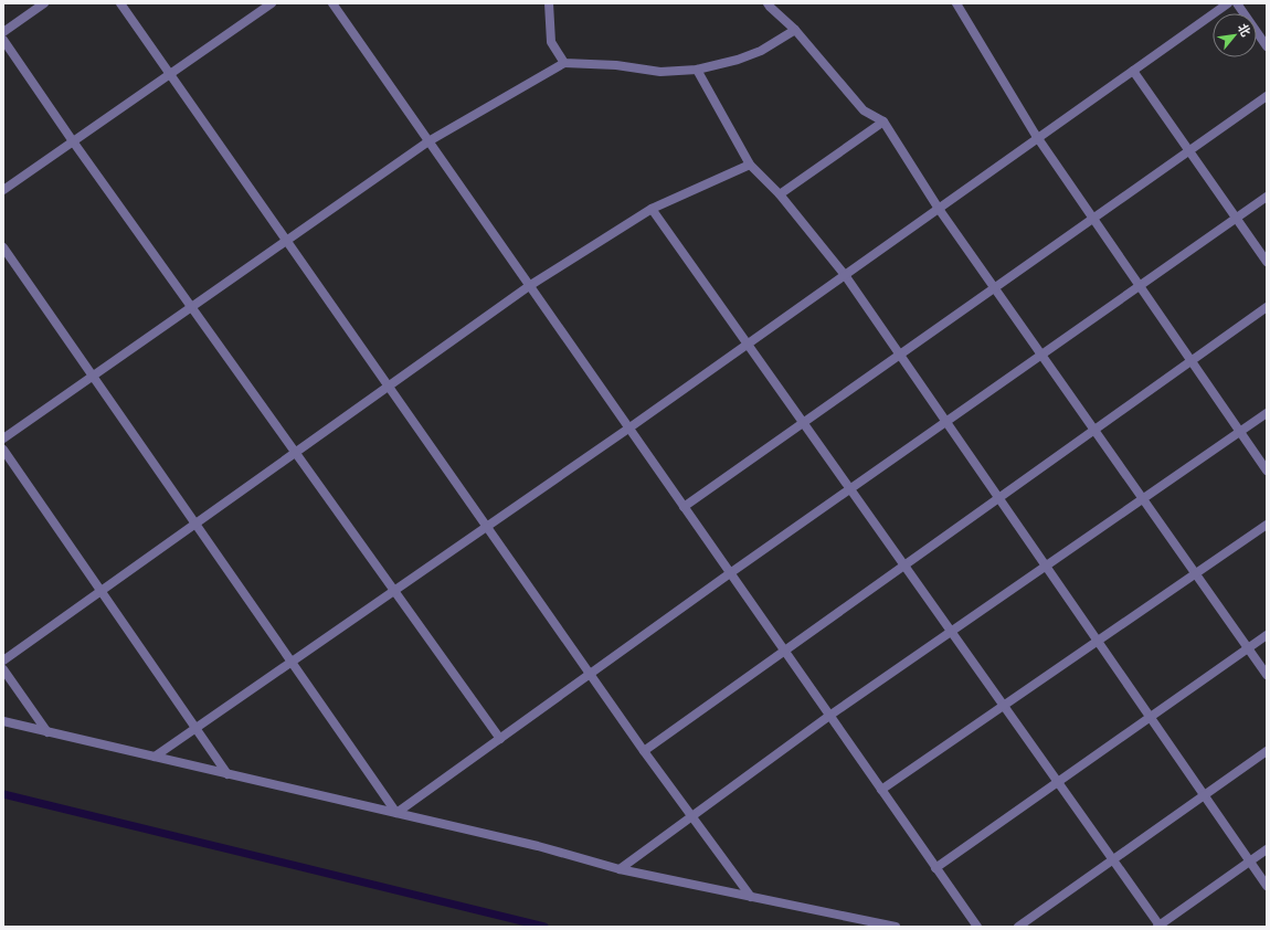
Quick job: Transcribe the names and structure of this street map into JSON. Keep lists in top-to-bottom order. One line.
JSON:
{"north":"top right"}
